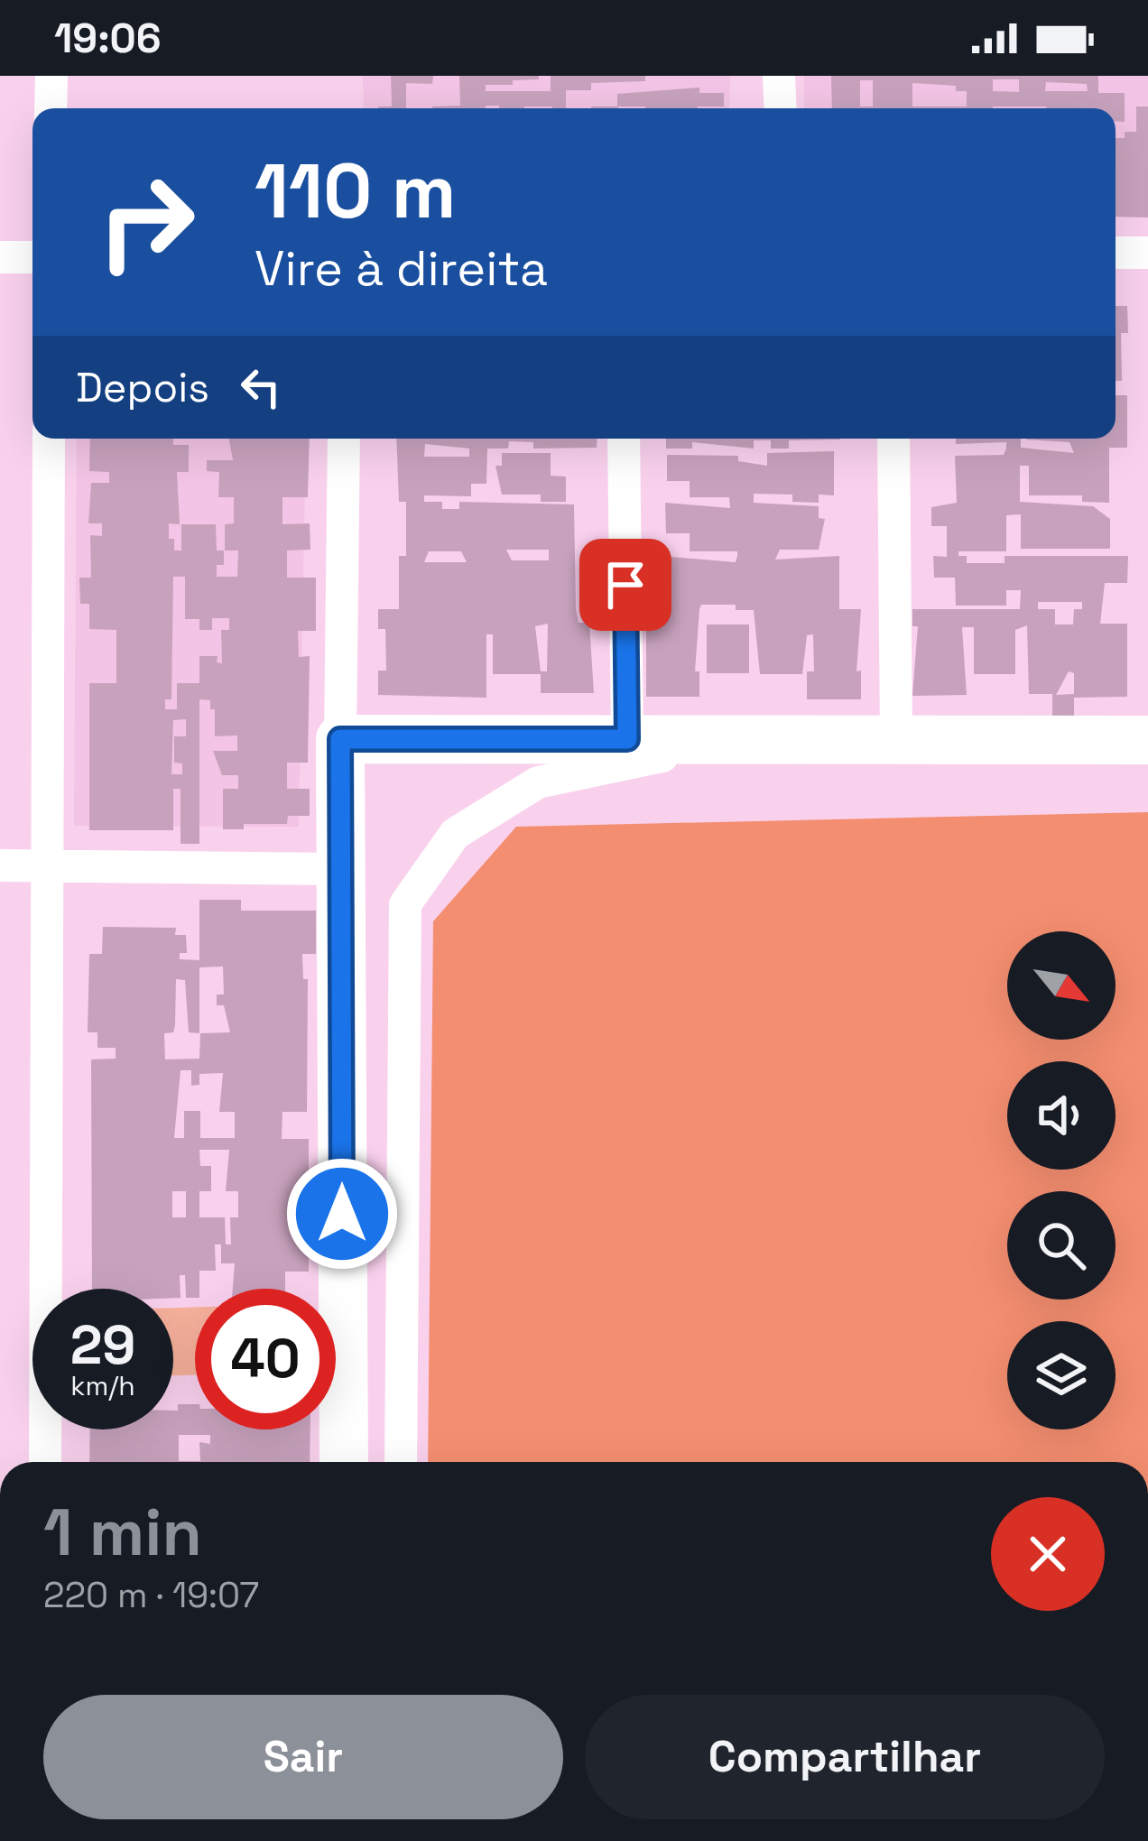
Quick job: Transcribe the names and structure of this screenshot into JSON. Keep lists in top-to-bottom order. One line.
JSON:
{"north":"bottom right","page":{"status":"19:06","turn":["110 m","Vire à direita"],"then":"Depois","speed":"29 km/h","limit":"40","heading":["1 min","220 m · 19:07"],"buttons":["Sair","Compartilhar"]}}
